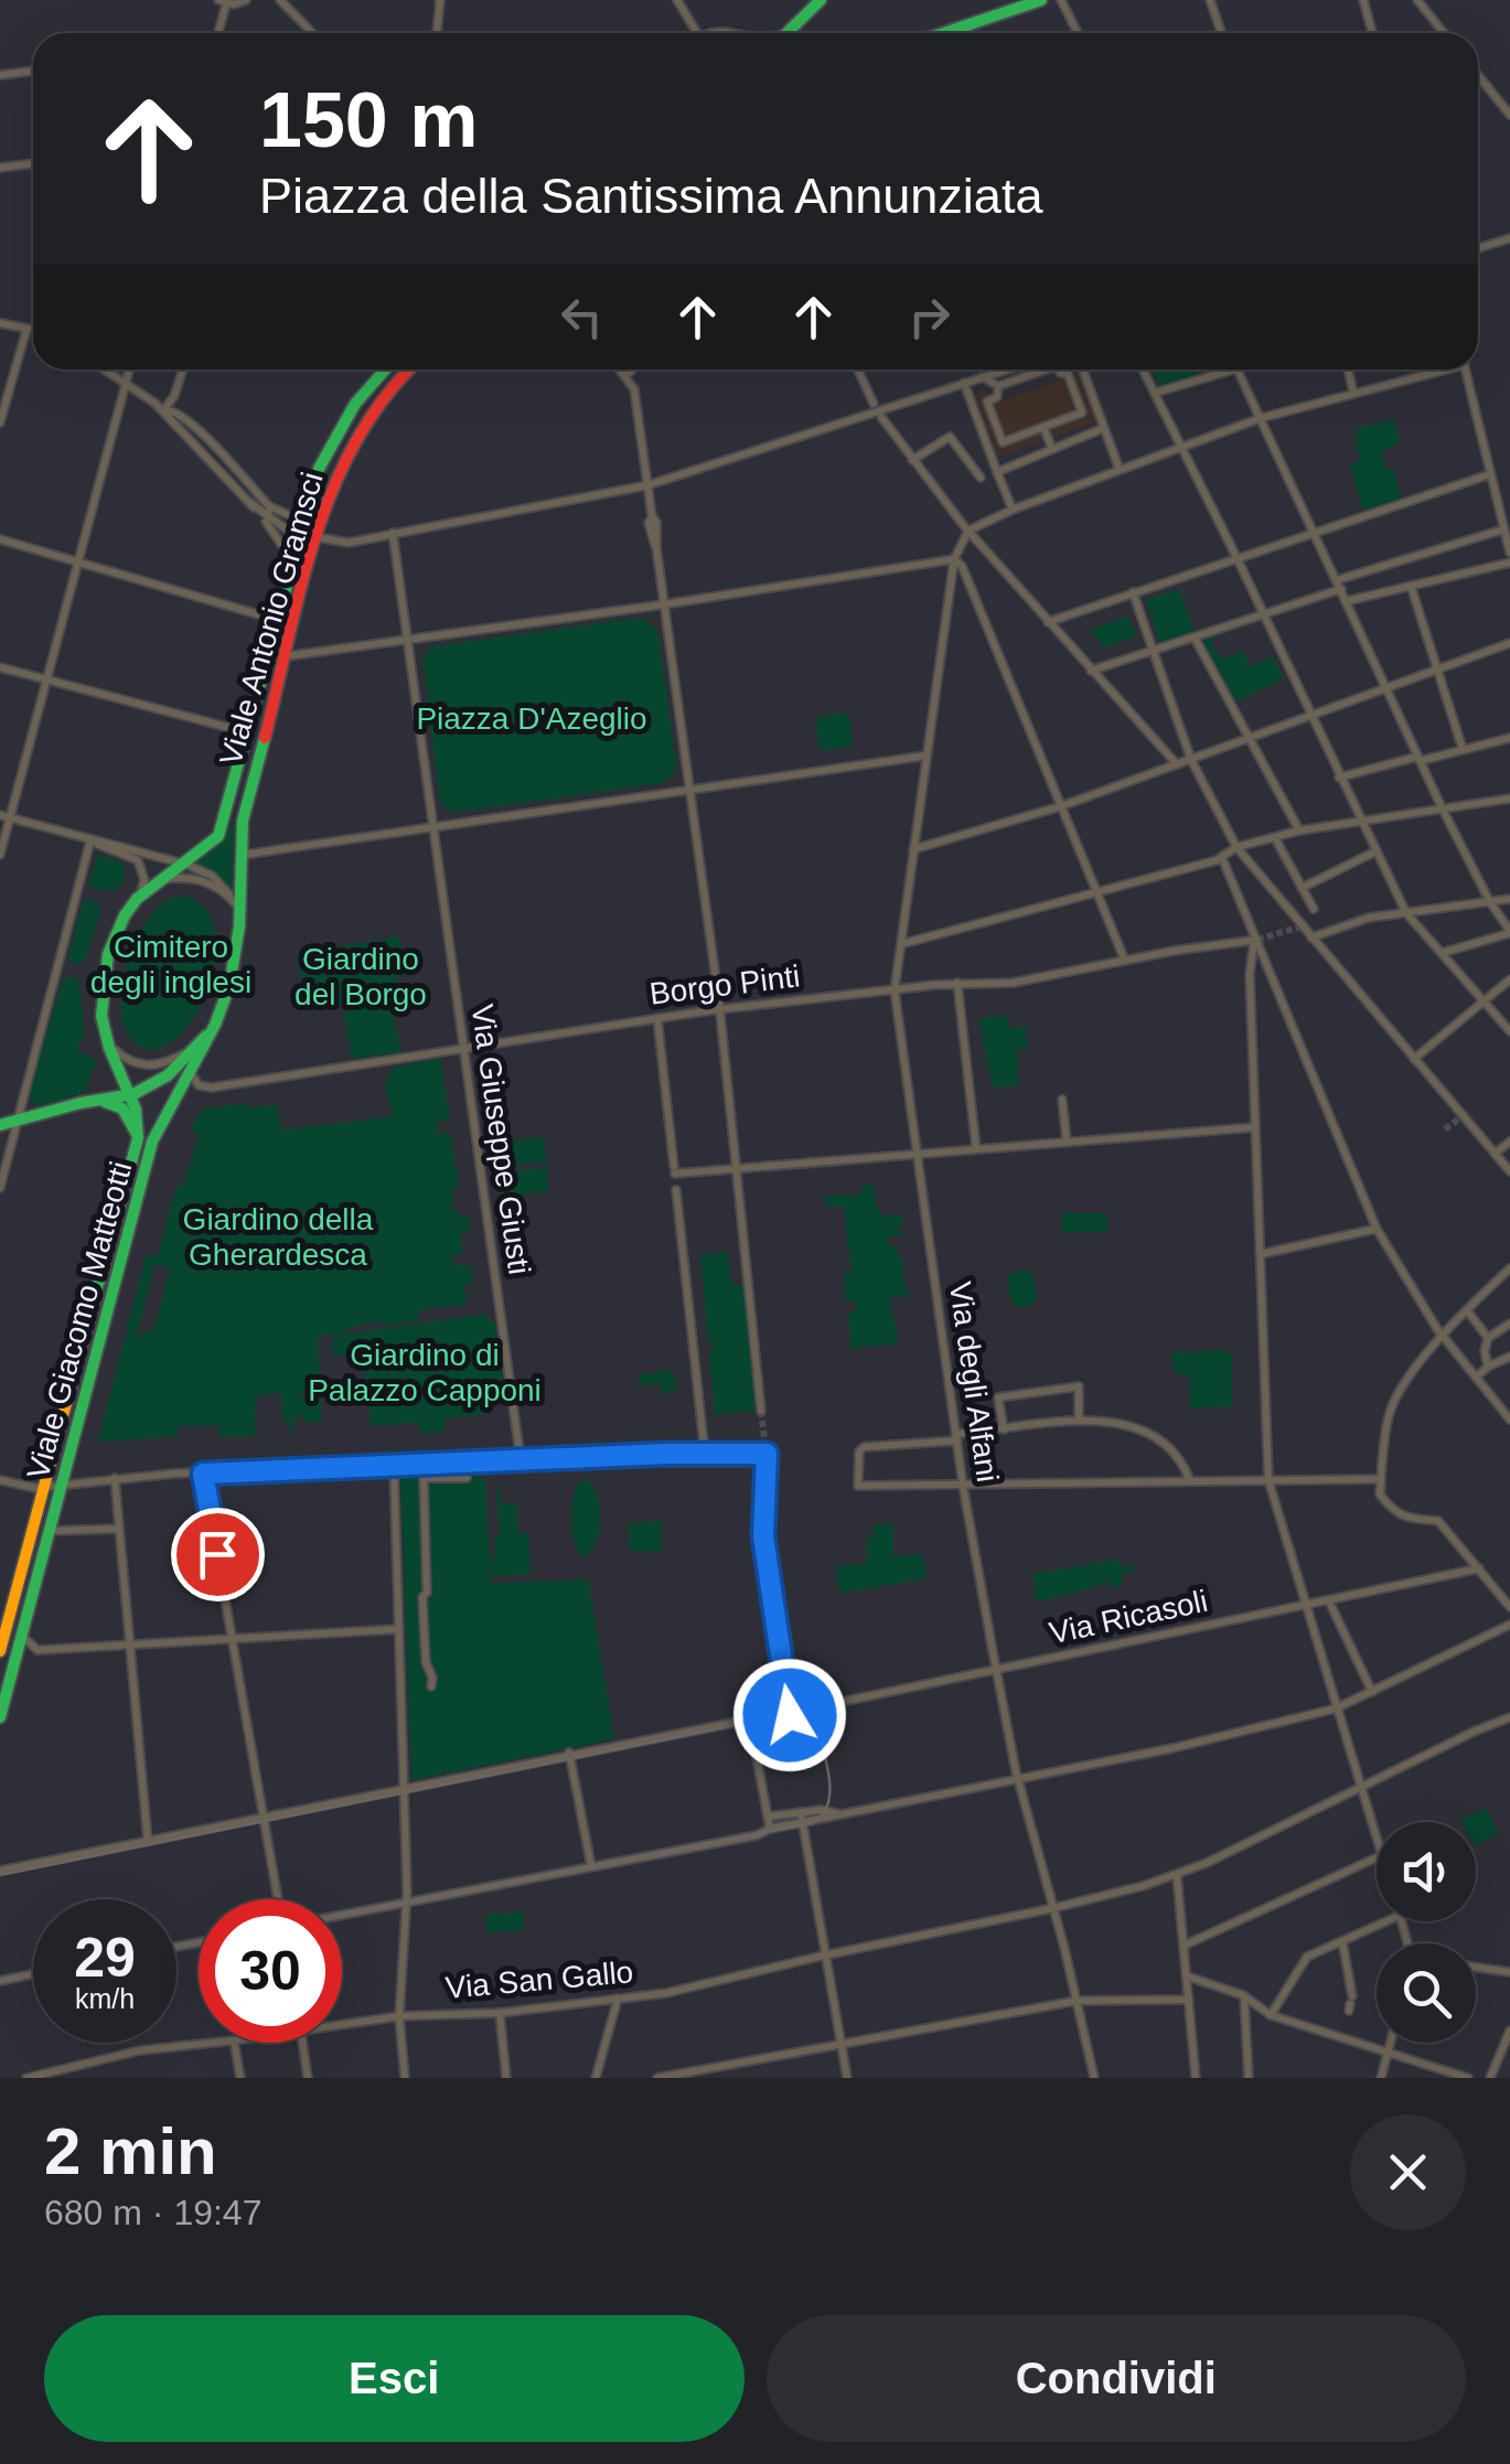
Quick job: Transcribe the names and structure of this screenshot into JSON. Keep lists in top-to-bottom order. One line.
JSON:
{"streets":{"main road":["Viale Antonio Gramsci","Viale Giacomo Matteotti"],"street":["Borgo Pinti","Via Giuseppe Giusti","Via degli Alfani","Via Ricasoli","Via San Gallo"]},"crossings":[["Viale Antonio Gramsci","Viale Giacomo Matteotti"],["Borgo Pinti","Via Giuseppe Giusti"],["Borgo Pinti","Viale Giacomo Matteotti"],["Borgo Pinti","Via degli Alfani"],["Via degli Alfani","Via Ricasoli"],["Via degli Alfani","Via San Gallo"]],"parks":["Piazza D'Azeglio","Cimitero degli inglesi","Giardino del Borgo","Giardino della Gherardesca","Giardino di Palazzo Capponi"],"page":{"turn":["150 m","Piazza della Santissima Annunziata"],"speed":"29 km/h","limit":"30","heading":["2 min","680 m · 19:47"],"buttons":["Esci","Condividi"]}}
